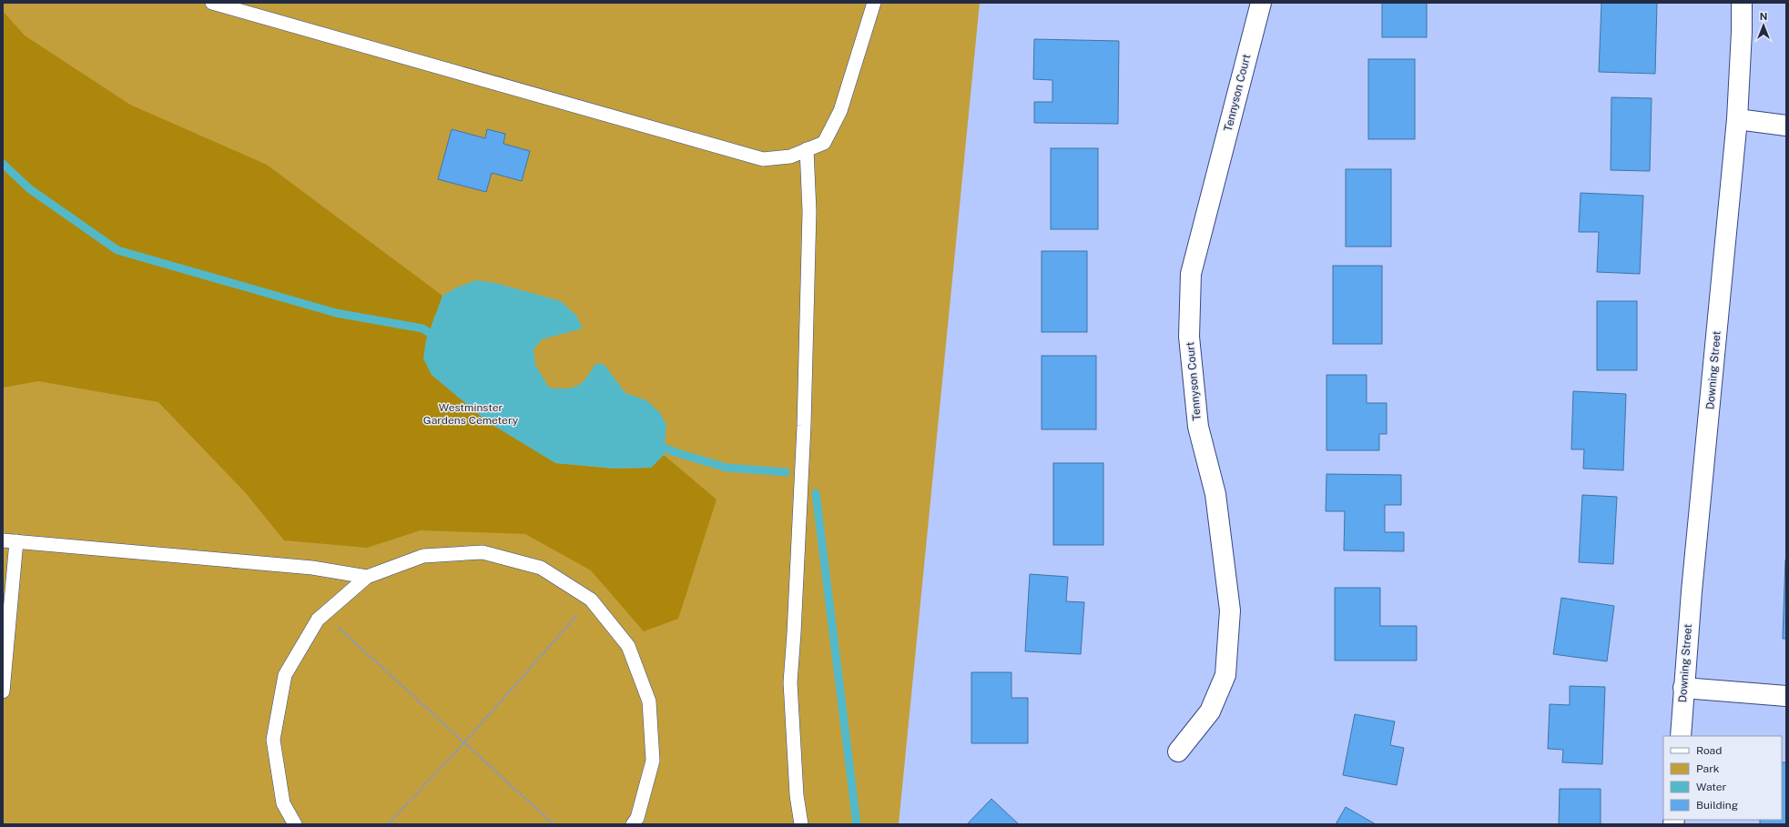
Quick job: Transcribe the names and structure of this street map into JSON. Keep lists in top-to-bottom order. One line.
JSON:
{"streets":{"street":["Tennyson Court","Downing Street"]},"parks":["Westminster Gardens Cemetery"],"legend":["Road","Park","Water","Building"],"north":"top"}
